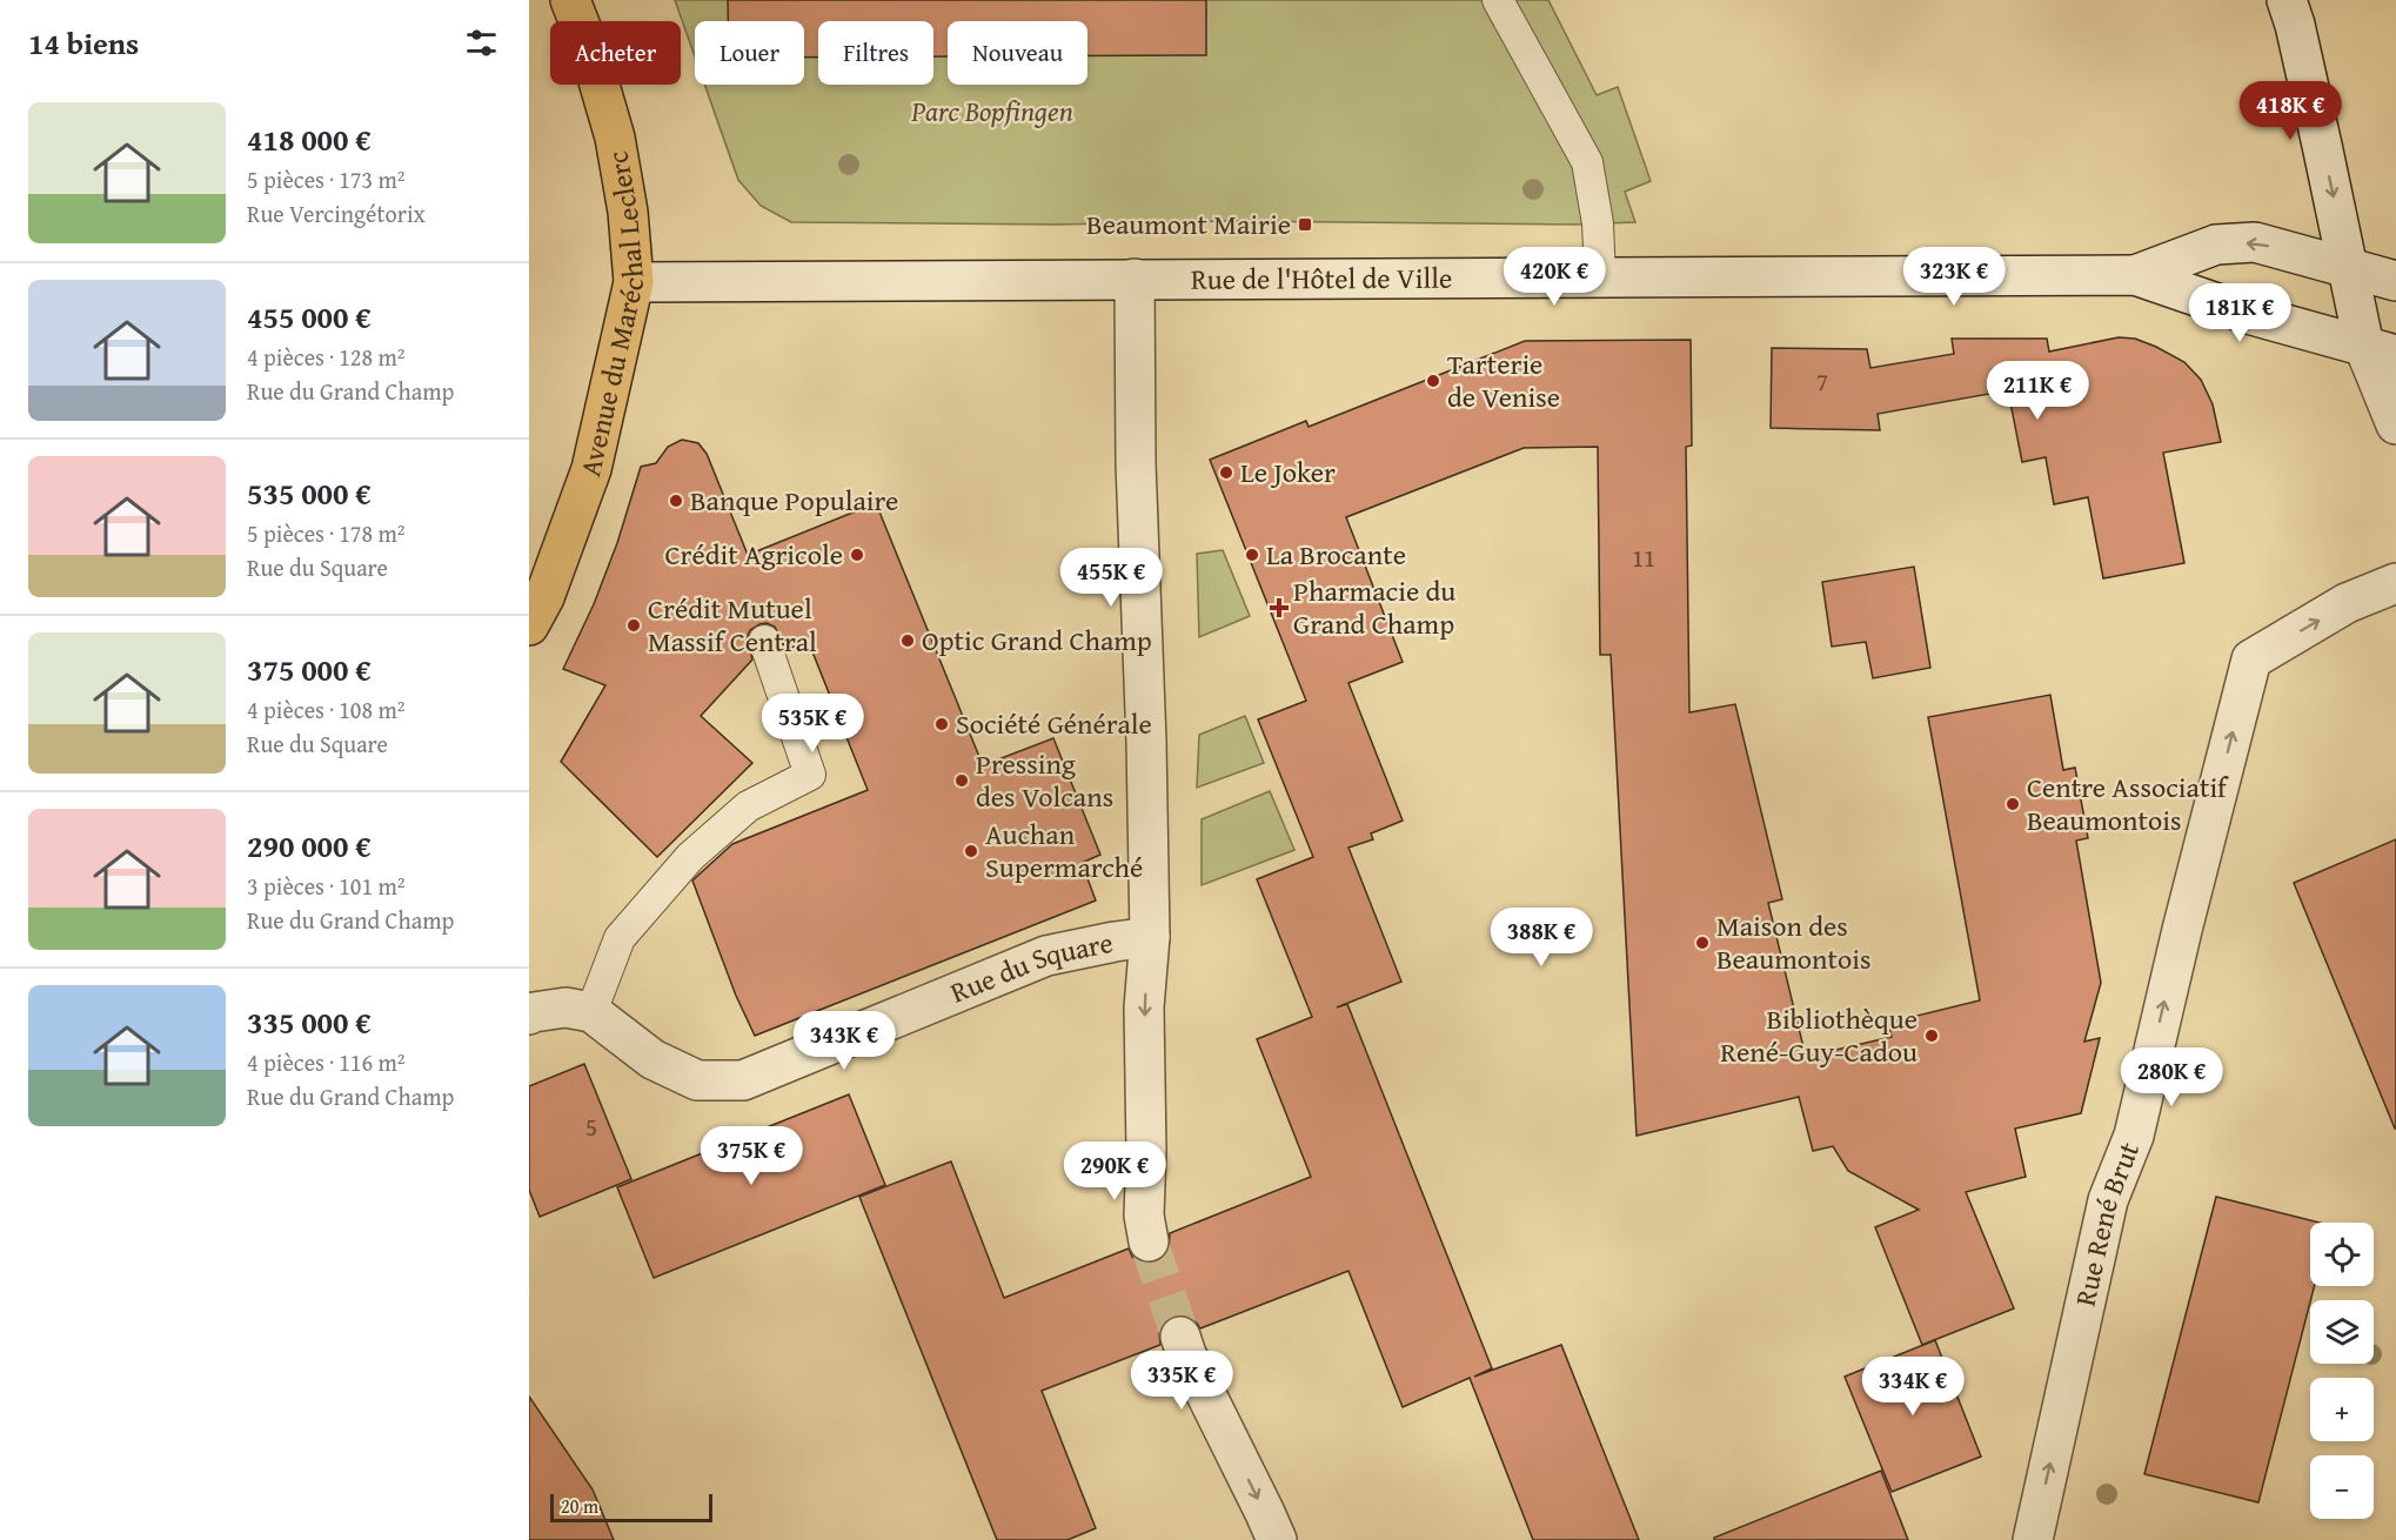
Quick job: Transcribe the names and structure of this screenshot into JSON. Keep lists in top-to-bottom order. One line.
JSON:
{"streets":{"main road":["Avenue du Maréchal Leclerc"],"street":["Rue de l'Hôtel de Ville","Rue du Square","Rue René Brut"]},"crossings":[["Rue de l'Hôtel de Ville","Avenue du Maréchal Leclerc"]],"one_way":["Rue René Brut"],"parks":["Parc Bopfingen"],"places":{"transit":["Beaumont Mairie"],"other":["Tarterie de Venise","Le Joker","Banque Populaire","Crédit Agricole","La Brocante","Crédit Mutuel Massif Central","Optic Grand Champ","Société Générale","Pressing des Volcans","Centre Associatif Beaumontois","Auchan Supermarché","Maison des Beaumontois","Bibliothèque René-Guy-Cadou"],"health":["Pharmacie du Grand Champ"]},"house_numbers":["7","11","5"],"scale_bar":"20 m","page":{"heading":"14 biens","chip":["Acheter","Louer","Filtres","Nouveau"],"price":["418K €","420K €","323K €","181K €","211K €","455K €","535K €","388K €","343K €","280K €","375K €","290K €","335K €","334K €"],"list":[{"name":"418 000 €","note":"5 pièces · 173 m² · Rue Vercingétorix"},{"name":"455 000 €","note":"4 pièces · 128 m² · Rue du Grand Champ"},{"name":"535 000 €","note":"5 pièces · 178 m² · Rue du Square"},{"name":"375 000 €","note":"4 pièces · 108 m² · Rue du Square"},{"name":"290 000 €","note":"3 pièces · 101 m² · Rue du Grand Champ"},{"name":"335 000 €","note":"4 pièces · 116 m² · Rue du Grand Champ"}],"map_buttons":["+","−"],"scale":"20 m"}}
